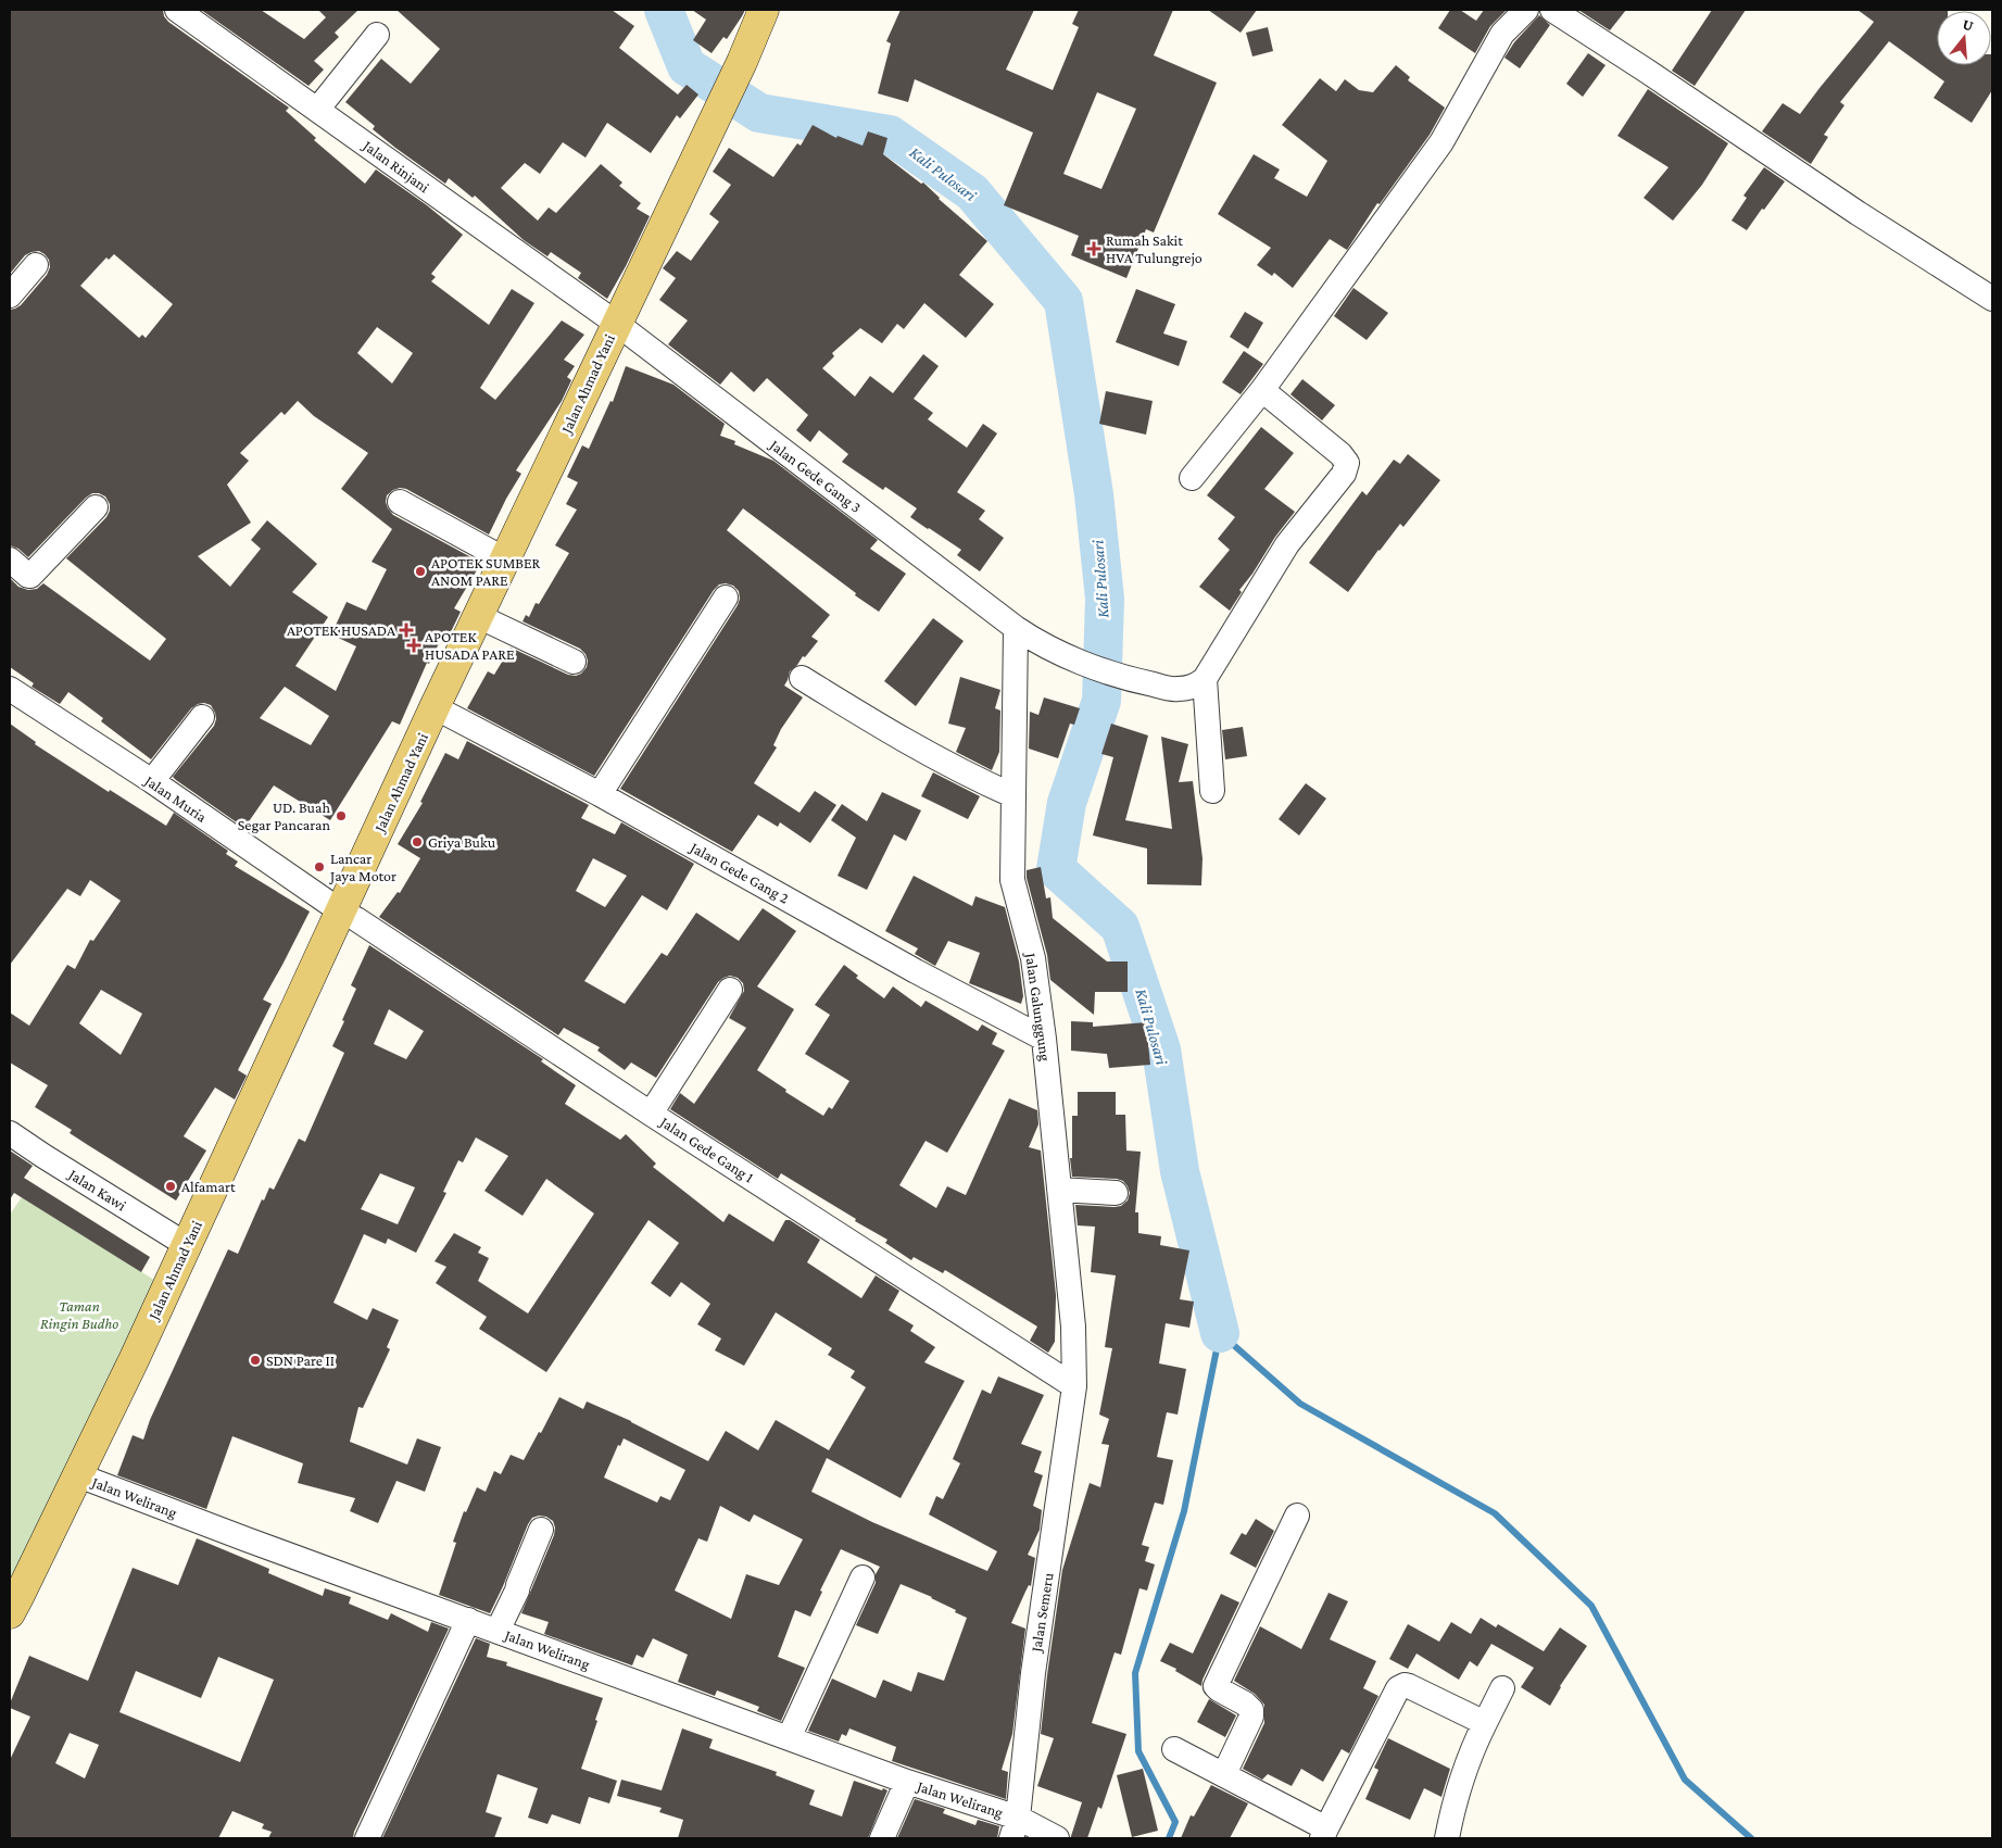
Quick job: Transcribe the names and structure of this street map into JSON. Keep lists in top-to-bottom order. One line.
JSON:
{"streets":{"main road":["Jalan Ahmad Yani"],"street":["Jalan Rinjani","Jalan Gede Gang 3","Jalan Muria","Jalan Gede Gang 2","Jalan Galunggung","Jalan Gede Gang 1","Jalan Kawi","Jalan Welirang","Jalan Semeru"]},"crossings":[["Jalan Rinjani","Jalan Ahmad Yani"],["Jalan Rinjani","Jalan Gede Gang 3"],["Jalan Ahmad Yani","Jalan Gede Gang 3"],["Jalan Ahmad Yani","Jalan Muria"],["Jalan Ahmad Yani","Jalan Gede Gang 2"],["Jalan Ahmad Yani","Jalan Gede Gang 1"],["Jalan Ahmad Yani","Jalan Kawi"],["Jalan Ahmad Yani","Jalan Welirang"],["Jalan Gede Gang 3","Jalan Galunggung"],["Jalan Muria","Jalan Gede Gang 1"],["Jalan Gede Gang 2","Jalan Galunggung"],["Jalan Galunggung","Jalan Gede Gang 1"],["Jalan Galunggung","Jalan Semeru"],["Jalan Gede Gang 1","Jalan Semeru"],["Jalan Welirang","Jalan Semeru"]],"water":["Kali Pulosari"],"parks":["Taman Ringin Budho"],"places":{"health":["Rumah Sakit HVA Tulungrejo","APOTEK HUSADA","APOTEK HUSADA PARE"],"other":["APOTEK SUMBER ANOM PARE","UD. Buah Segar Pancaran","Griya Buku","Lancar Jaya Motor","Alfamart","SDN Pare II"]},"north":"top"}
